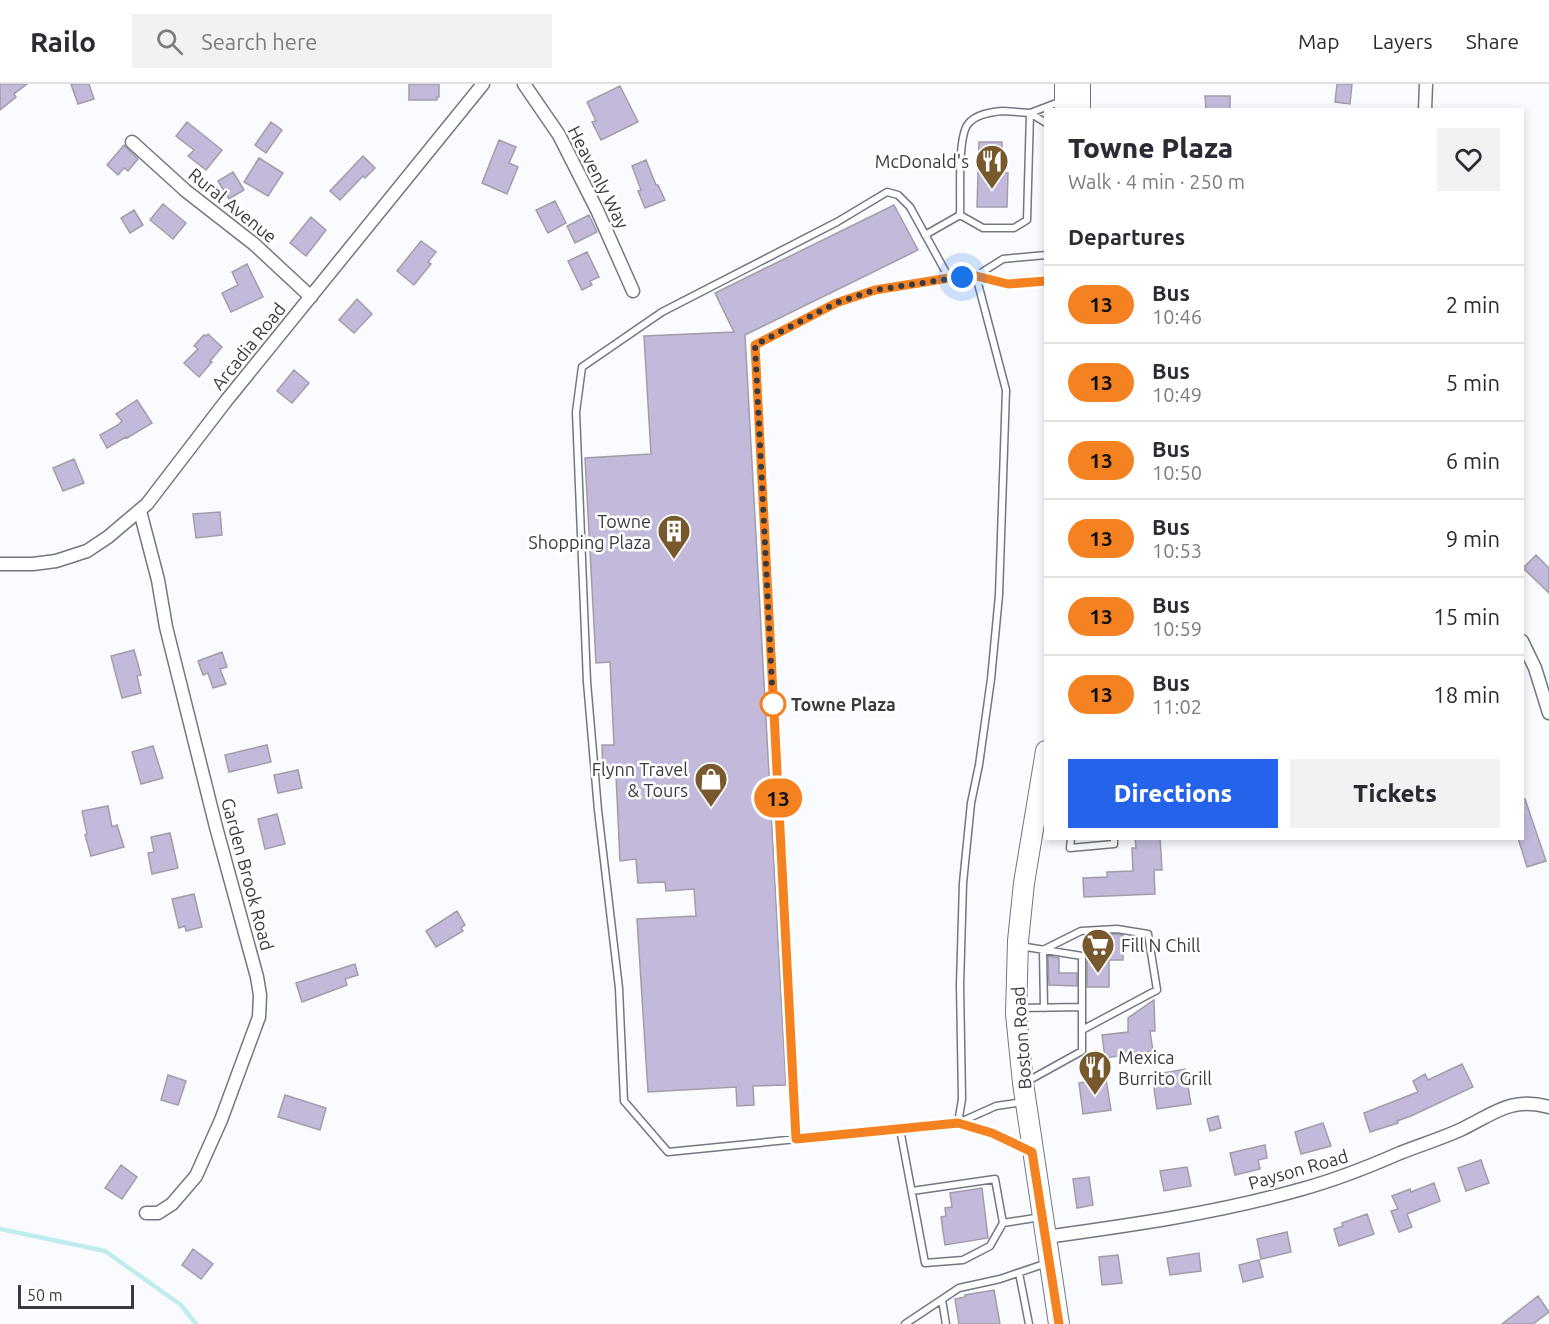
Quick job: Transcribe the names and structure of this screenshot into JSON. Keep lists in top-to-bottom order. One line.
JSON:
{"streets":{"main road":["Boston Road"],"street":["Heavenly Way","Rural Avenue","Arcadia Road","Garden Brook Road","Payson Road"]},"crossings":[["Rural Avenue","Arcadia Road"],["Arcadia Road","Garden Brook Road"],["Boston Road","Payson Road"]],"places":{"restaurant":["McDonald's","Mexica Burrito Grill"],"building":["Towne Shopping Plaza"],"other":["Towne Plaza"],"shop":["Flynn Travel & Tours"],"supermarket":["Fill N Chill"]},"lines":["bus line 13"],"scale_bar":"50 m","page":{"header":"Railo","search":"Search here","nav":["Map","Layers","Share"],"on_map":"13","heading":[["Towne Plaza","Walk · 4 min · 250 m"],"Departures"],"list":[{"mark":"13","name":"Bus","note":"10:46","value":"2 min"},{"mark":"13","name":"Bus","note":"10:49","value":"5 min"},{"mark":"13","name":"Bus","note":"10:50","value":"6 min"},{"mark":"13","name":"Bus","note":"10:53","value":"9 min"},{"mark":"13","name":"Bus","note":"10:59","value":"15 min"},{"mark":"13","name":"Bus","note":"11:02","value":"18 min"}],"buttons":["Directions","Tickets"],"scale":"50 m"}}
